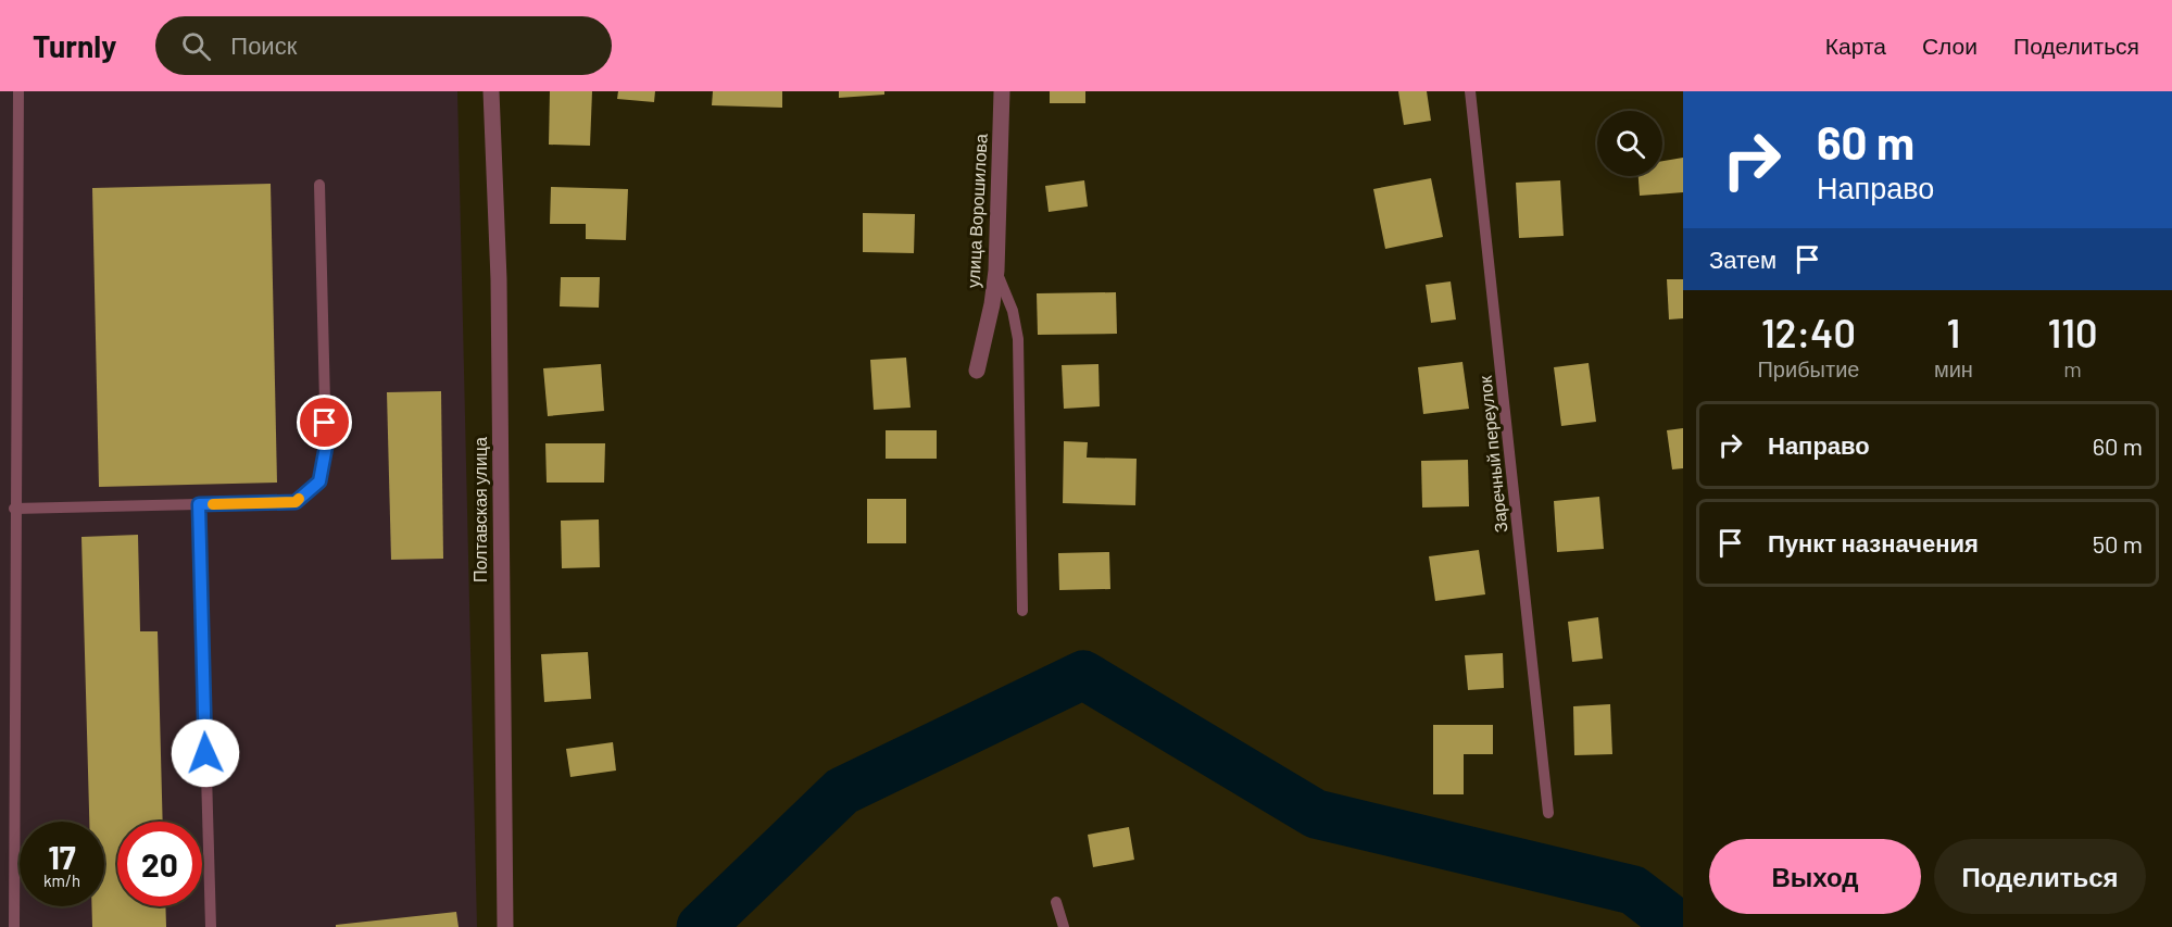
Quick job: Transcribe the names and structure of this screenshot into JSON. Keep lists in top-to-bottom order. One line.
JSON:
{"streets":{"street":["улица Ворошилова","Полтавская улица"],"lane":["Заречный переулок"]},"page":{"header":"Turnly","search":"Поиск","nav":["Карта","Слои","Поделиться"],"turn":["60 m","Направо"],"then":"Затем","eta":["12:40","Прибытие","1","мин","110","m"],"list":[{"name":"Направо","value":"60 m"},{"name":"Пункт назначения","value":"50 m"}],"speed":"17 km/h","limit":"20","buttons":["Выход","Поделиться"]}}
